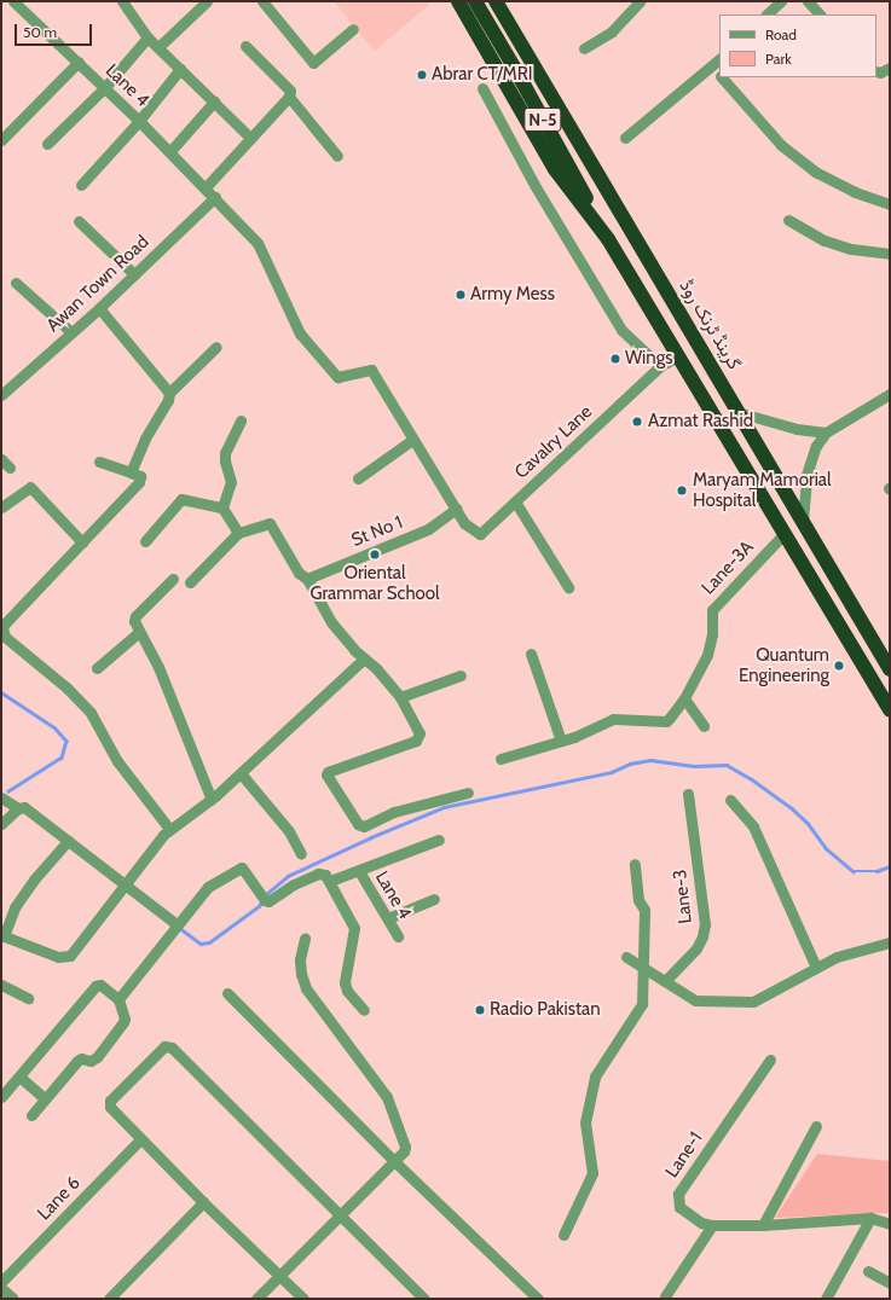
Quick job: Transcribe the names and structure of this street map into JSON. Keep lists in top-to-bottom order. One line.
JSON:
{"streets":{"highway":["N-5","گرینڈ ٹرنک روڈ"],"street":["Lane 4","Awan Town Road","Cavalry Lane","St No 1","Lane-3A","Lane-3","Lane-1","Lane 6"]},"crossings":[["Lane 4","Awan Town Road"],["N-5","Cavalry Lane"],["N-5","Lane-3A"],["Cavalry Lane","St No 1"]],"places":["Abrar CT/MRI","Army Mess","Wings","Azmat Rashid","Maryam Mamorial Hospital","Oriental Grammar School","Quantum Engineering","Radio Pakistan"],"legend":["Road","Park"],"scale_bar":"50 m"}
